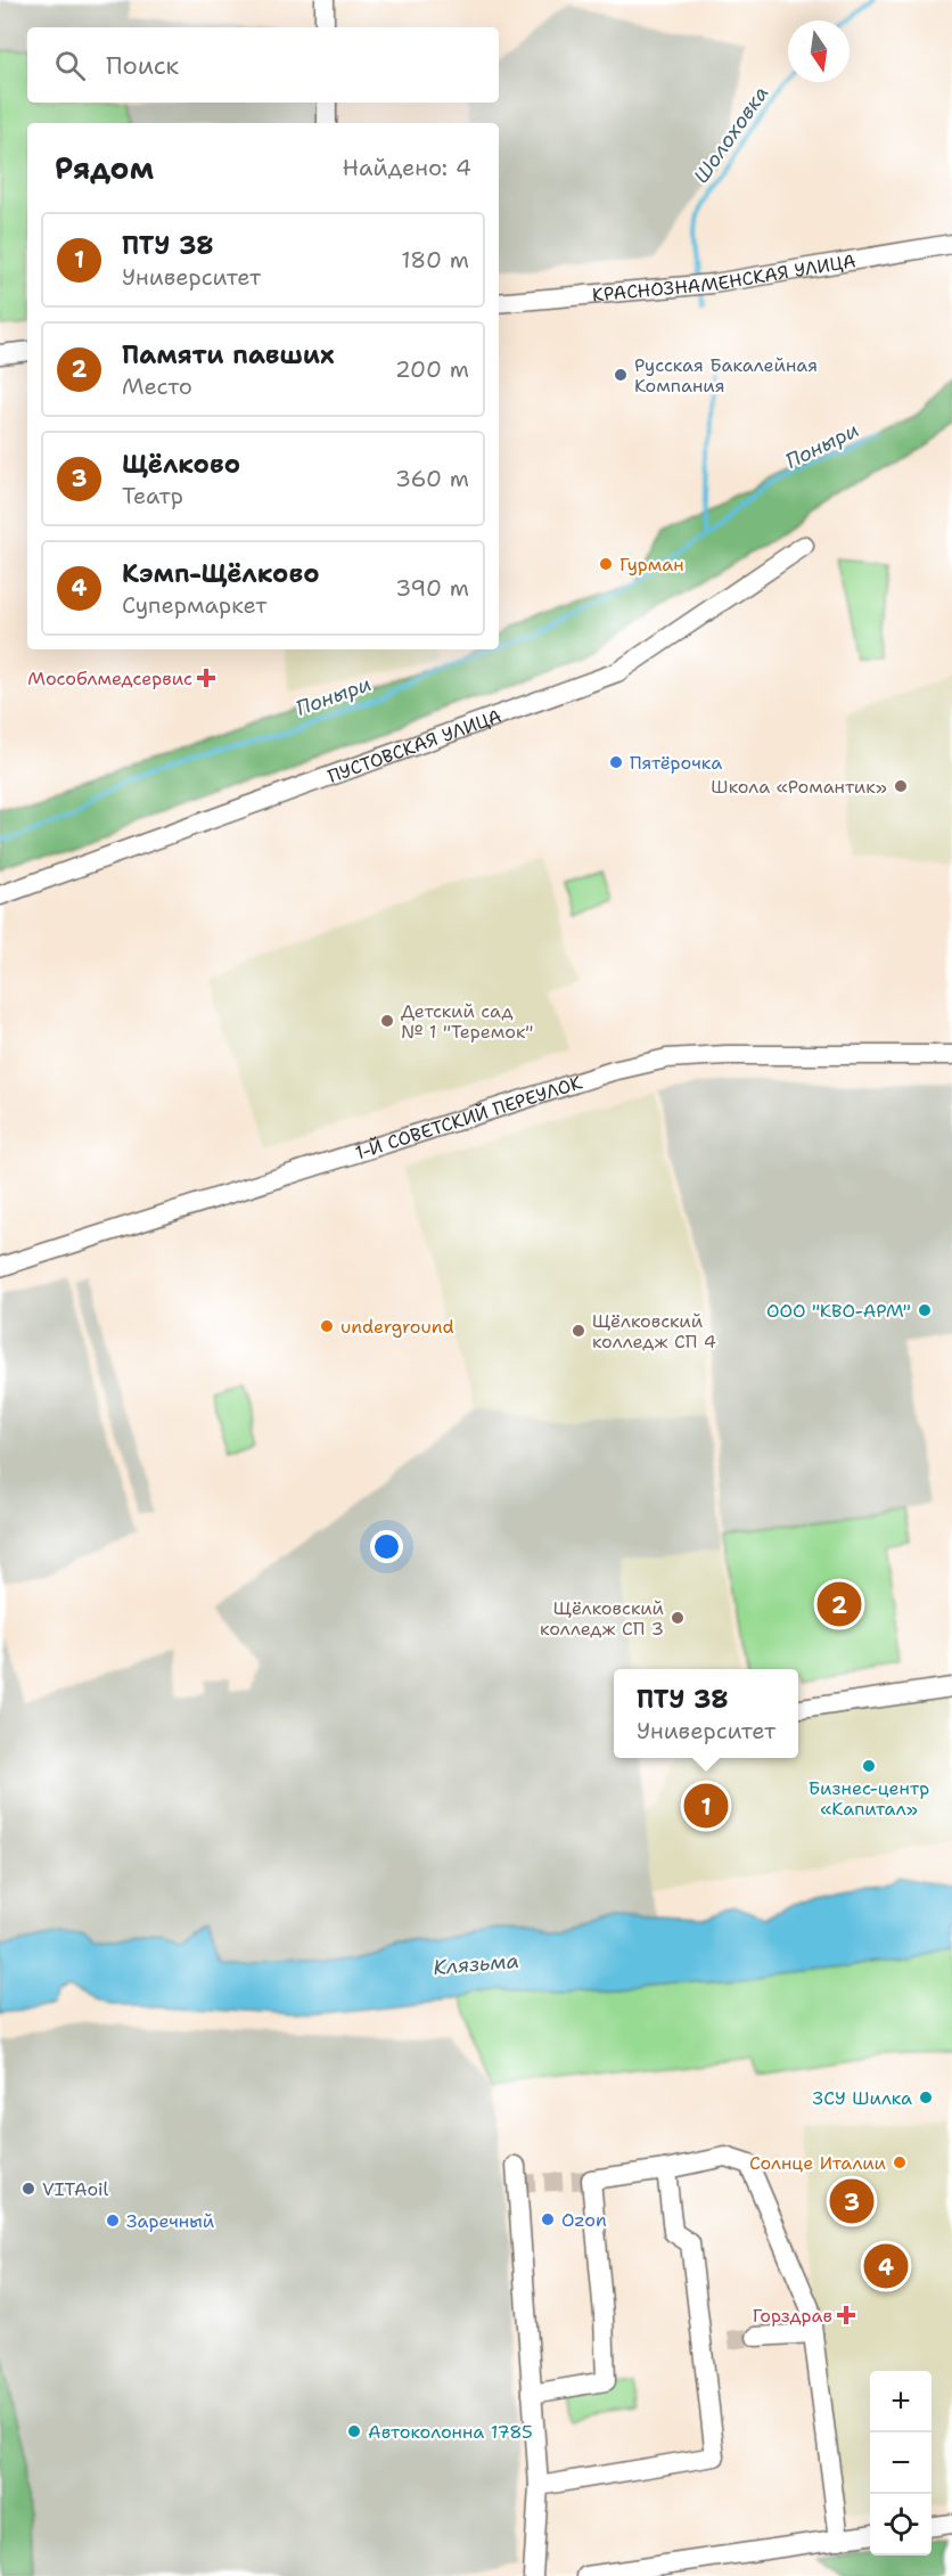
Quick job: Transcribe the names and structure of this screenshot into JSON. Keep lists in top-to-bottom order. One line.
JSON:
{"streets":{"street":["КРАСНОЗНАМЕНСКАЯ УЛИЦА","ПУСТОВСКАЯ УЛИЦА","1-Й СОВЕТСКИЙ ПЕРЕУЛОК"]},"water":["Шолоховка","Поныри","Клязьма"],"places":{"other":["Русская Бакалейная Компания","Гурман","Пятёрочка","Школа «Романтик»","Детский сад № 1 \"Теремок\"","ООО \"КВО-АРМ\"","underground","Щёлковский колледж СП 4","Щёлковский колледж СП 3","Бизнес-центр «Капитал»","ЗСУ Шилка","Солнце Италии","VITAoil","Ozon","Заречный","Автоколонна 1785"],"health":["Мособлмедсервис","Горздрав"]},"north":"bottom","page":{"search":"Поиск","heading":["Рядом","Найдено: 4"],"list":[{"mark":"1","name":"ПТУ 38","note":"Университет","value":"180 m"},{"mark":"2","name":"Памяти павших","note":"Место","value":"200 m"},{"mark":"3","name":"Щёлково","note":"Театр","value":"360 m"},{"mark":"4","name":"Кэмп-Щёлково","note":"Супермаркет","value":"390 m"}],"pins":["2","1","3","4"],"popup":["ПТУ 38","Университет"],"map_buttons":["+","−"]}}
